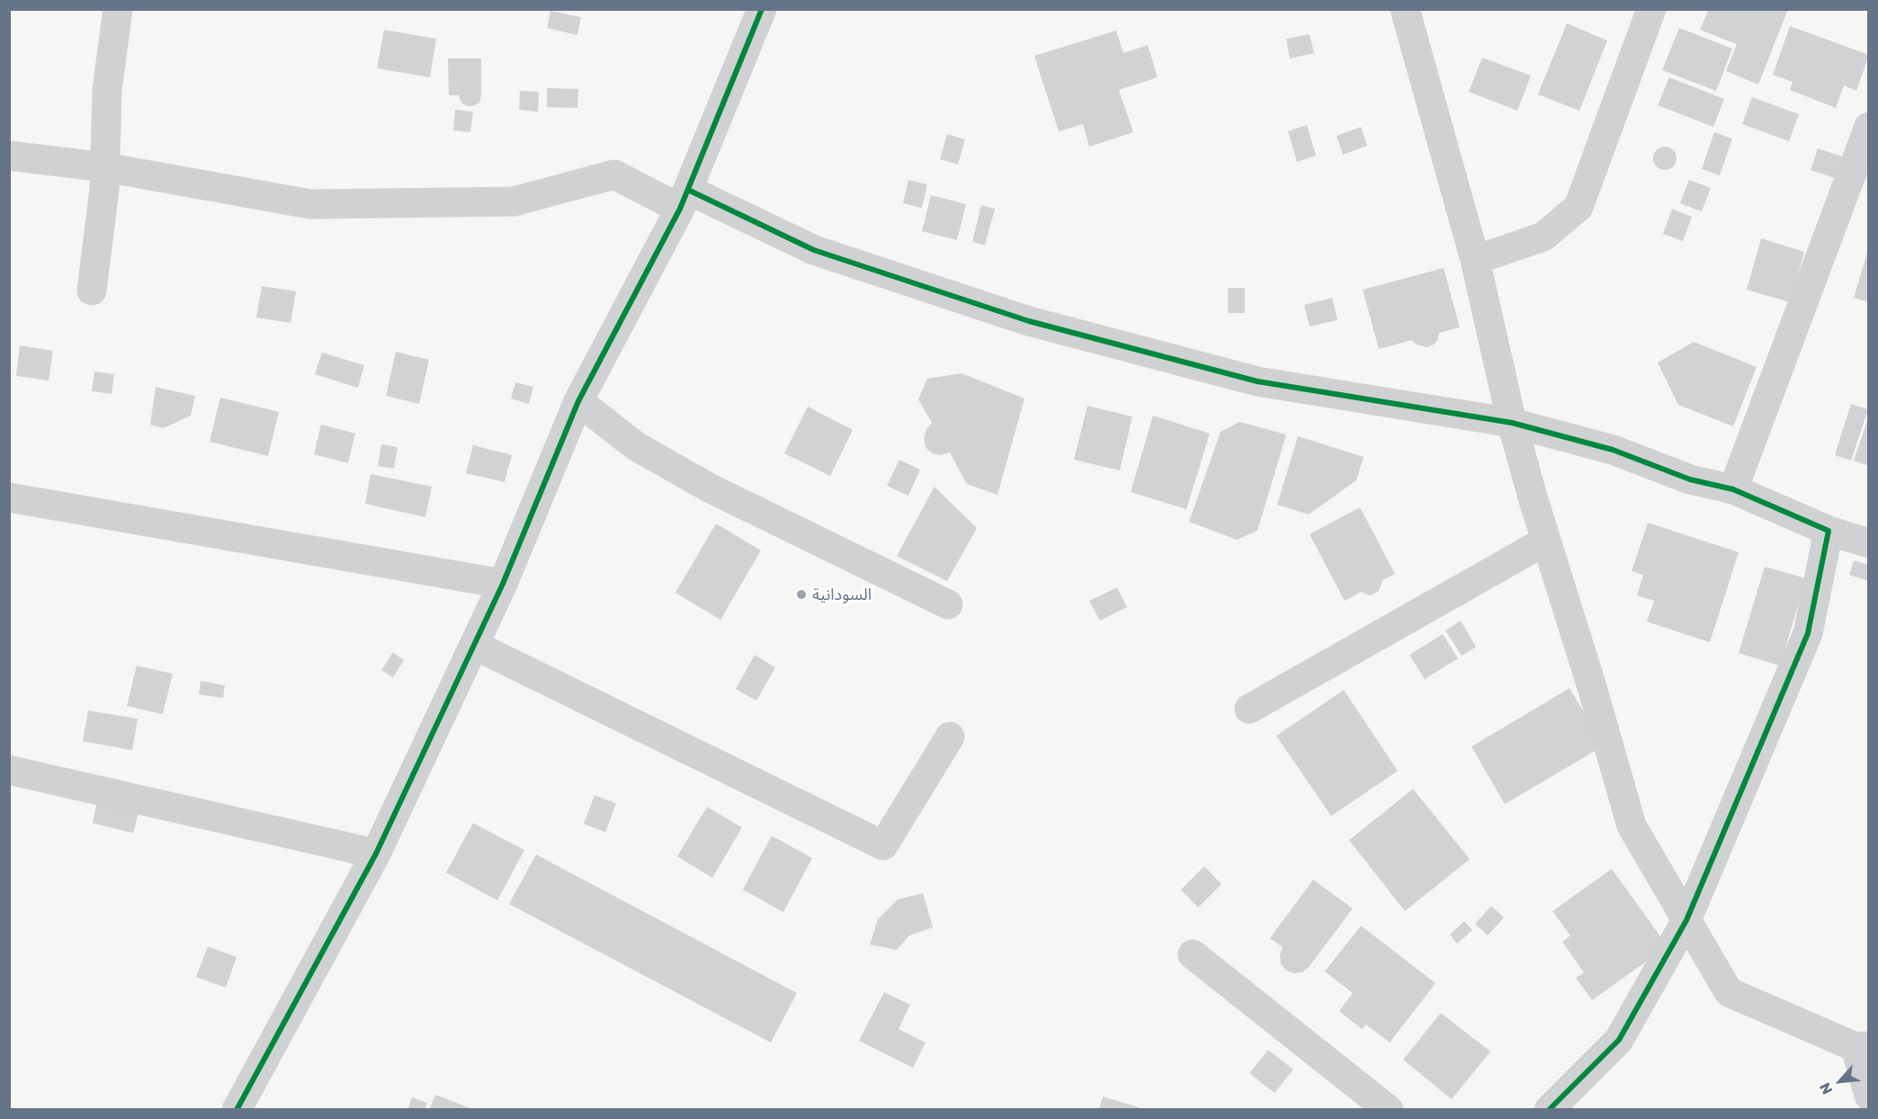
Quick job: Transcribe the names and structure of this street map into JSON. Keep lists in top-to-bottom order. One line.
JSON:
{"places":["السودانية"],"north":"bottom left"}
